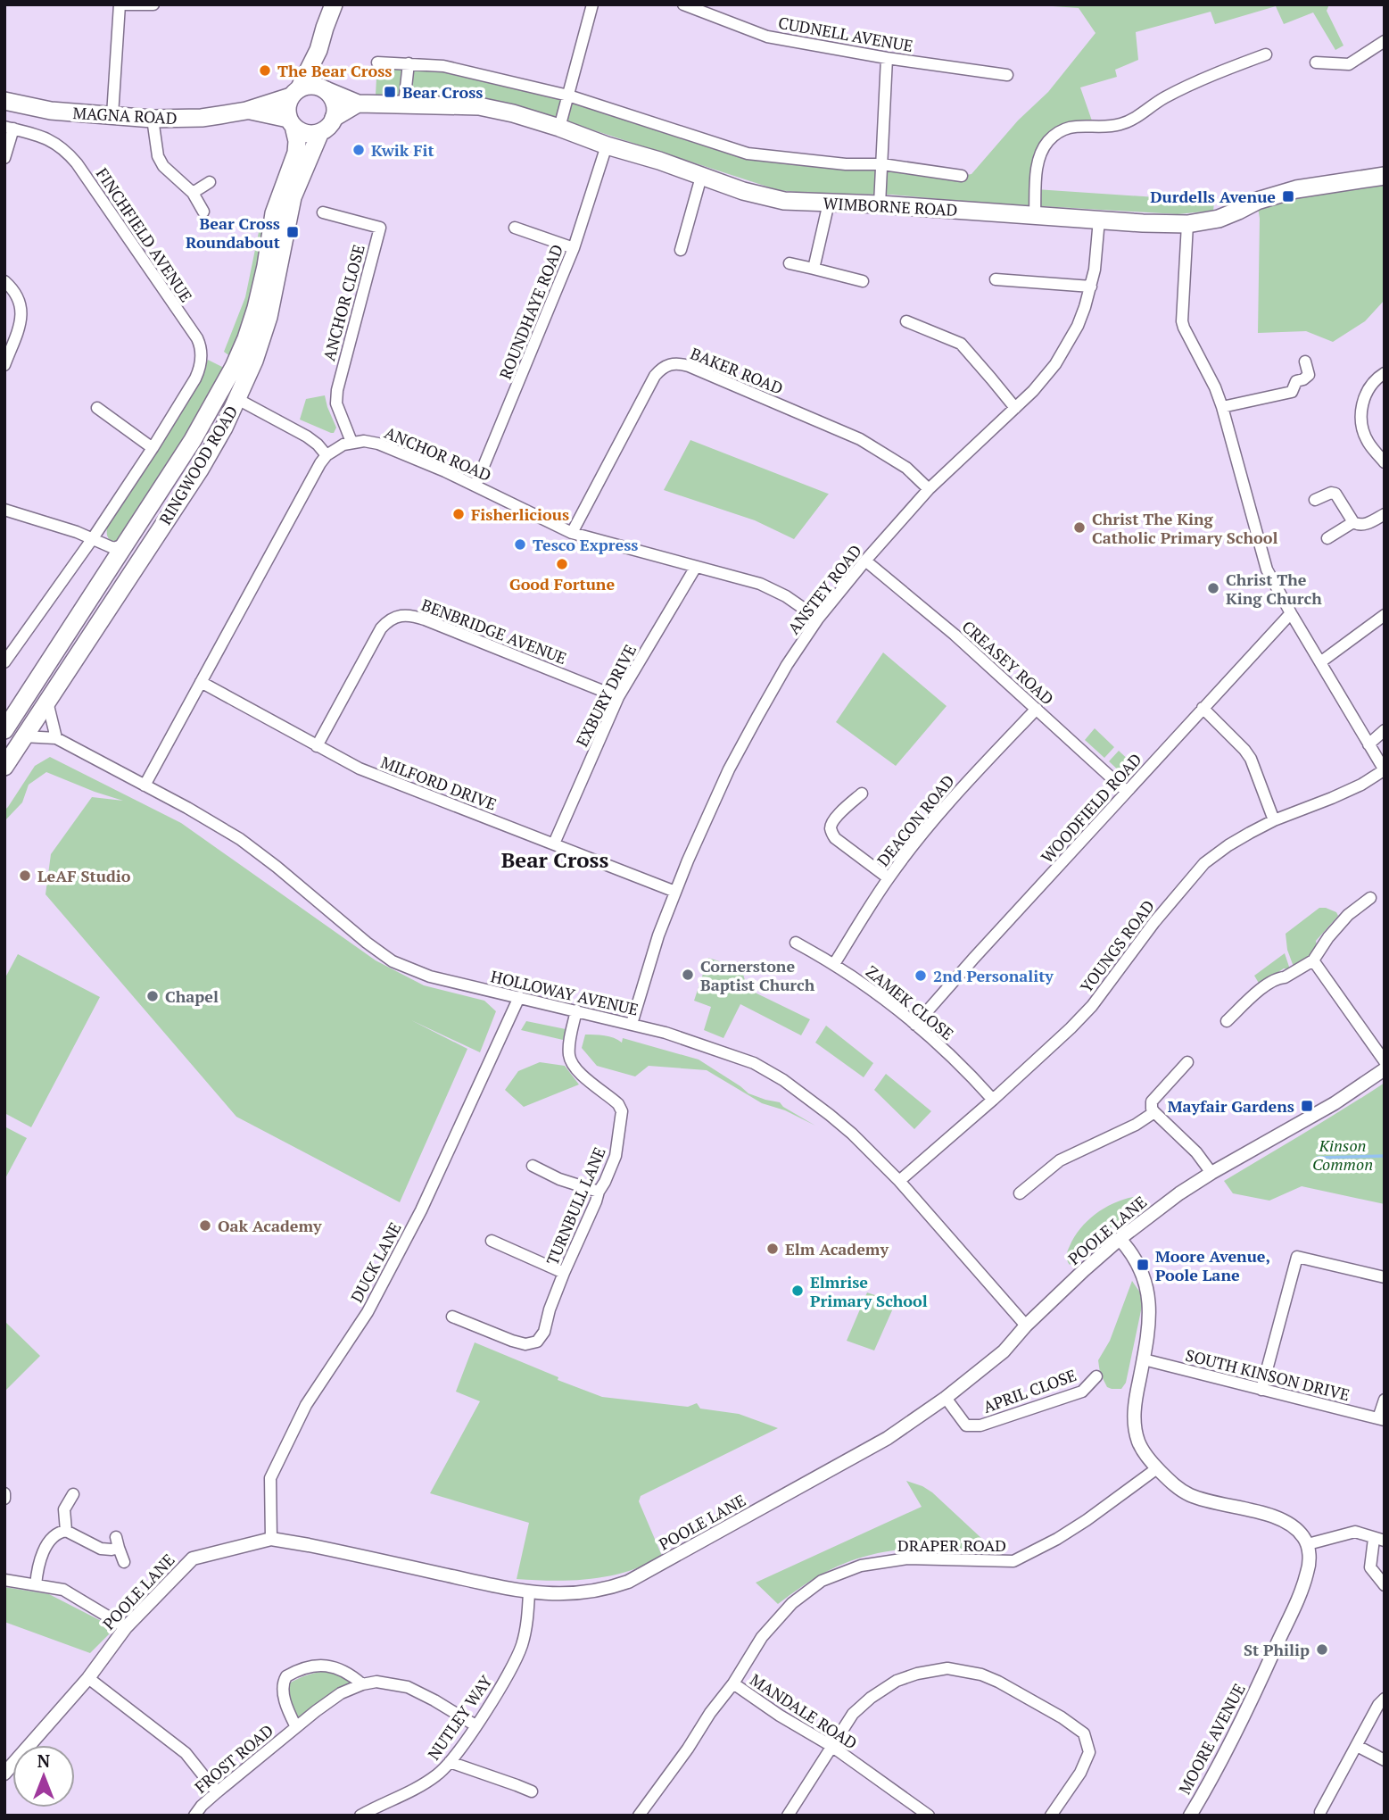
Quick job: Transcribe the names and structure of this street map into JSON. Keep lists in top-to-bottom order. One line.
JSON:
{"streets":{"main road":["MAGNA ROAD","WIMBORNE ROAD","RINGWOOD ROAD"],"street":["CUDNELL AVENUE","FINCHFIELD AVENUE","ANCHOR CLOSE","ROUNDHAYE ROAD","BAKER ROAD","ANCHOR ROAD","ANSTEY ROAD","BENBRIDGE AVENUE","CREASEY ROAD","EXBURY DRIVE","MILFORD DRIVE","WOODFIELD ROAD","DEACON ROAD","YOUNGS ROAD","HOLLOWAY AVENUE","ZAMEK CLOSE","TURNBULL LANE","POOLE LANE","DUCK LANE","SOUTH KINSON DRIVE","APRIL CLOSE","DRAPER ROAD","MANDALE ROAD","NUTLEY WAY","MOORE AVENUE","FROST ROAD"]},"crossings":[["MAGNA ROAD","WIMBORNE ROAD"],["MAGNA ROAD","RINGWOOD ROAD"],["WIMBORNE ROAD","ROUNDHAYE ROAD"],["WIMBORNE ROAD","RINGWOOD ROAD"],["WIMBORNE ROAD","ANSTEY ROAD"],["ANCHOR CLOSE","ANCHOR ROAD"],["ROUNDHAYE ROAD","ANCHOR ROAD"],["BAKER ROAD","ANCHOR ROAD"],["BAKER ROAD","ANSTEY ROAD"],["ANCHOR ROAD","ANSTEY ROAD"],["ANCHOR ROAD","EXBURY DRIVE"],["RINGWOOD ROAD","HOLLOWAY AVENUE"],["ANSTEY ROAD","CREASEY ROAD"],["ANSTEY ROAD","MILFORD DRIVE"],["ANSTEY ROAD","HOLLOWAY AVENUE"],["BENBRIDGE AVENUE","EXBURY DRIVE"],["BENBRIDGE AVENUE","MILFORD DRIVE"],["CREASEY ROAD","WOODFIELD ROAD"],["CREASEY ROAD","DEACON ROAD"],["EXBURY DRIVE","MILFORD DRIVE"],["WOODFIELD ROAD","ZAMEK CLOSE"],["DEACON ROAD","ZAMEK CLOSE"],["YOUNGS ROAD","HOLLOWAY AVENUE"],["YOUNGS ROAD","ZAMEK CLOSE"],["HOLLOWAY AVENUE","TURNBULL LANE"],["HOLLOWAY AVENUE","POOLE LANE"],["HOLLOWAY AVENUE","DUCK LANE"],["POOLE LANE","DUCK LANE"],["POOLE LANE","APRIL CLOSE"],["POOLE LANE","NUTLEY WAY"],["DRAPER ROAD","MANDALE ROAD"],["NUTLEY WAY","FROST ROAD"]],"districts":["Bear Cross"],"parks":["Kinson Common"],"places":{"other":["The Bear Cross","Kwik Fit","Fisherlicious","Christ The King Catholic Primary School","Tesco Express","Good Fortune","Christ The King Church","LeAF Studio","Cornerstone Baptist Church","2nd Personality","Chapel","Oak Academy","Elm Academy","Elmrise Primary School","St Philip"],"transit":["Bear Cross","Durdells Avenue","Bear Cross Roundabout","Mayfair Gardens","Moore Avenue, Poole Lane"]},"north":"top"}
